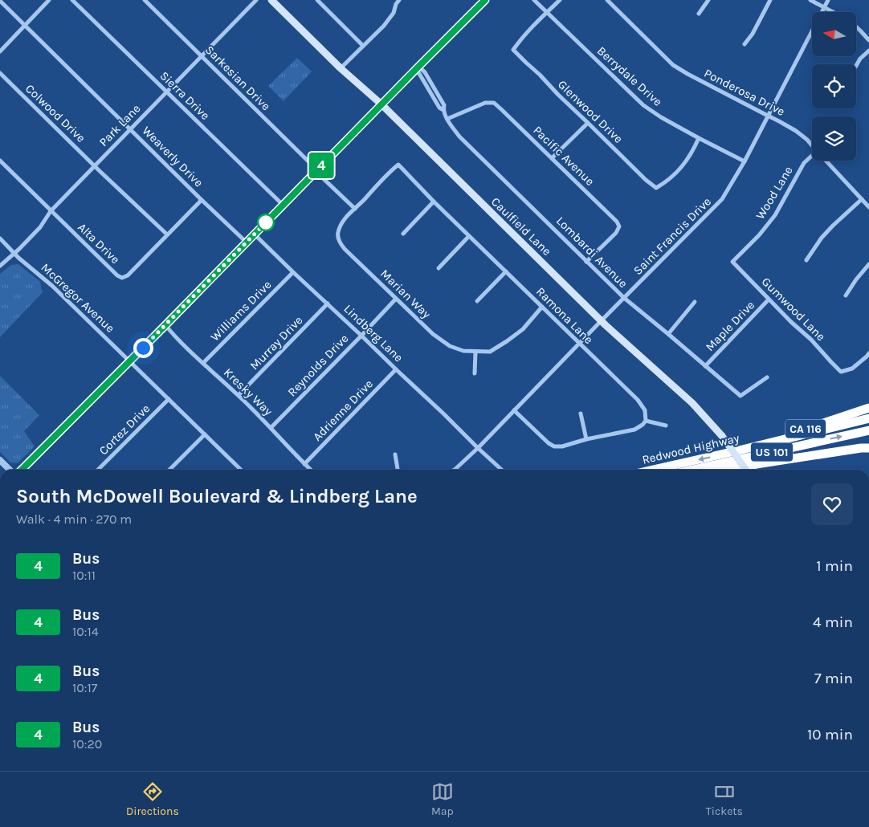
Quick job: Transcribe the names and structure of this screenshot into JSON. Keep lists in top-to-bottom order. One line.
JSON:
{"streets":{"highway":["CA 116","Redwood Highway","US 101"],"main road":["Caulfield Lane"],"street":["Berrydale Drive","Sarkesian Drive","Ponderosa Drive","Sierra Drive","Glenwood Drive","Colwood Drive","Park Lane","Pacific Avenue","Weaverly Drive","Wood Lane","Saint Francis Drive","Alta Drive","Lombardi Avenue","Marian Way","McGregor Avenue","Gumwood Lane","Williams Drive","Ramona Lane","Maple Drive","Lindberg Lane","Murray Drive","Reynolds Drive","Kresky Way","Adrienne Drive","Cortez Drive"]},"crossings":[["Berrydale Drive","Glenwood Drive"],["Berrydale Drive","Saint Francis Drive"],["Sarkesian Drive","Park Lane"],["Ponderosa Drive","Saint Francis Drive"],["Sierra Drive","Park Lane"],["Colwood Drive","Park Lane"],["Colwood Drive","Alta Drive"],["Park Lane","Weaverly Drive"],["Park Lane","Alta Drive"],["Park Lane","McGregor Avenue"],["Pacific Avenue","Lombardi Avenue"],["Weaverly Drive","Alta Drive"],["Wood Lane","Gumwood Lane"],["Caulfield Lane","Saint Francis Drive"],["Saint Francis Drive","Lombardi Avenue"],["Saint Francis Drive","Ramona Lane"],["Saint Francis Drive","Lindberg Lane"],["Lombardi Avenue","Maple Drive"],["Marian Way","Ramona Lane"],["Marian Way","Reynolds Drive"],["McGregor Avenue","Cortez Drive"],["Gumwood Lane","Maple Drive"],["Williams Drive","Lindberg Lane"],["Williams Drive","Kresky Way"],["Lindberg Lane","Murray Drive"],["Lindberg Lane","Reynolds Drive"],["Lindberg Lane","Adrienne Drive"],["Murray Drive","Kresky Way"],["Reynolds Drive","Kresky Way"],["Kresky Way","Adrienne Drive"],["CA 116","Redwood Highway"]],"lines":["bus line 4"],"north":"left","page":{"on_map":"4","heading":["South McDowell Boulevard & Lindberg Lane","Walk · 4 min · 270 m"],"list":[{"mark":"4","name":"Bus","note":"10:11","value":"1 min"},{"mark":"4","name":"Bus","note":"10:14","value":"4 min"},{"mark":"4","name":"Bus","note":"10:17","value":"7 min"},{"mark":"4","name":"Bus","note":"10:20","value":"10 min"}],"tabs":["Directions","Map","Tickets"]}}
